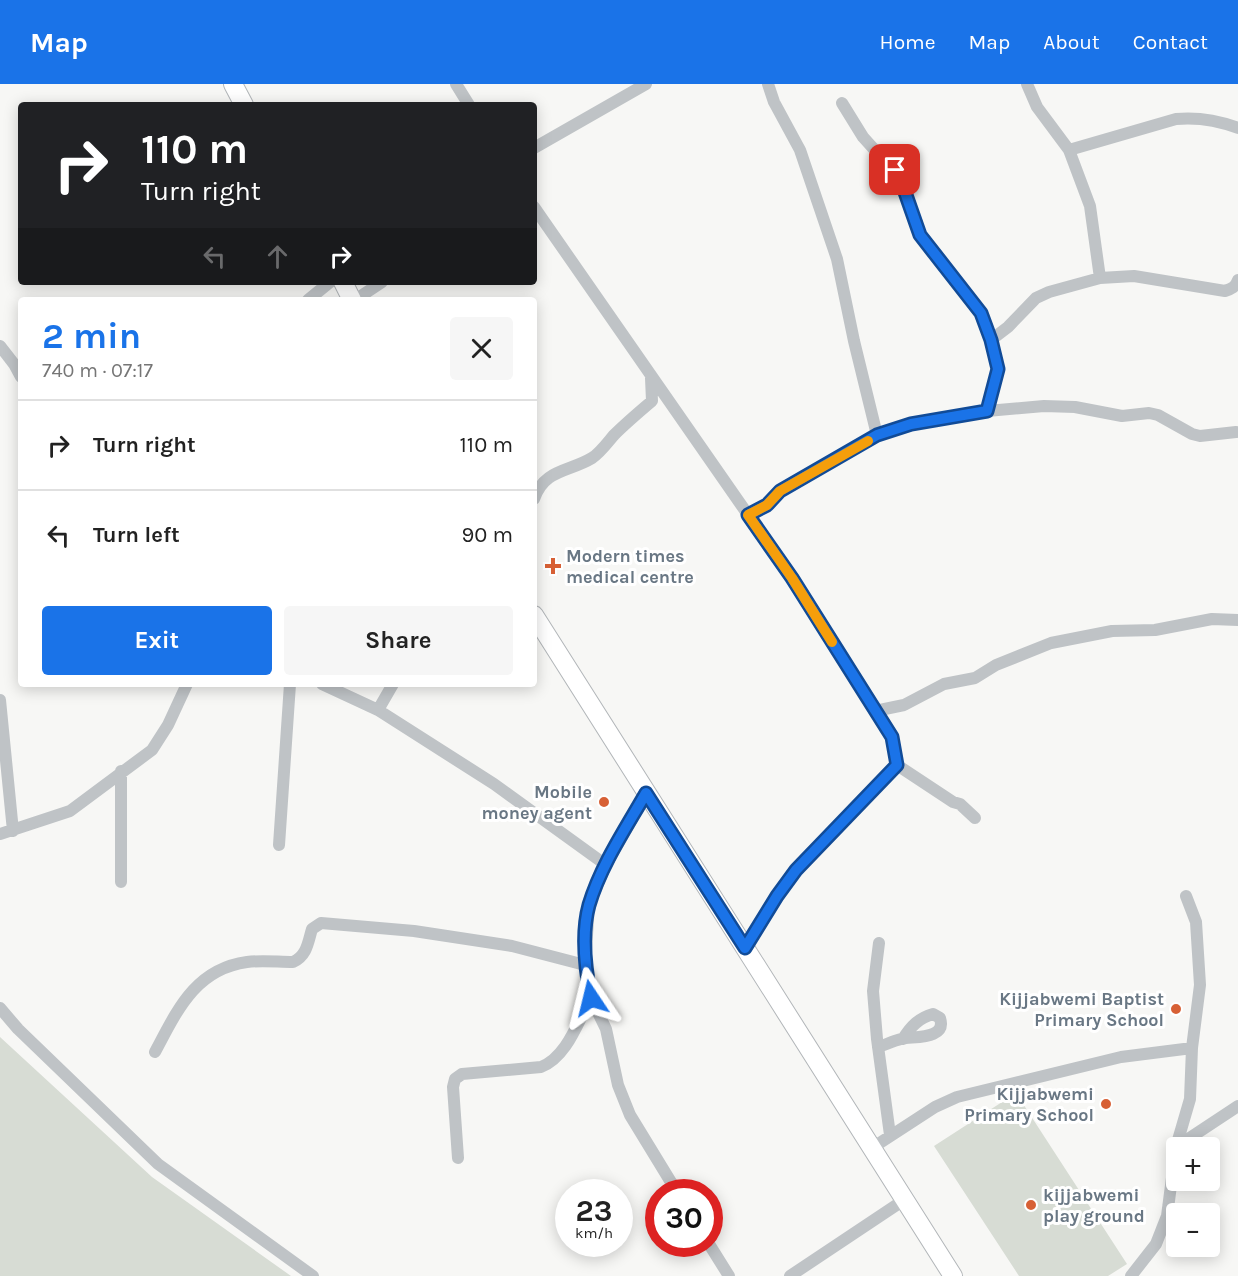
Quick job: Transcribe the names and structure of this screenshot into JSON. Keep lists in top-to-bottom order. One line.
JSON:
{"places":{"health":["Modern times medical centre"],"other":["Mobile money agent","Kijjabwemi Baptist Primary School","Kijjabwemi Primary School","kijjabwemi play ground"]},"page":{"header":"Map","nav":["Home","Map","About","Contact"],"turn":["110 m","Turn right"],"heading":["2 min","740 m · 07:17"],"list":[{"name":"Turn right","value":"110 m"},{"name":"Turn left","value":"90 m"}],"buttons":["Exit","Share"],"map_buttons":["+","−"],"speed":"23 km/h","limit":"30"}}
